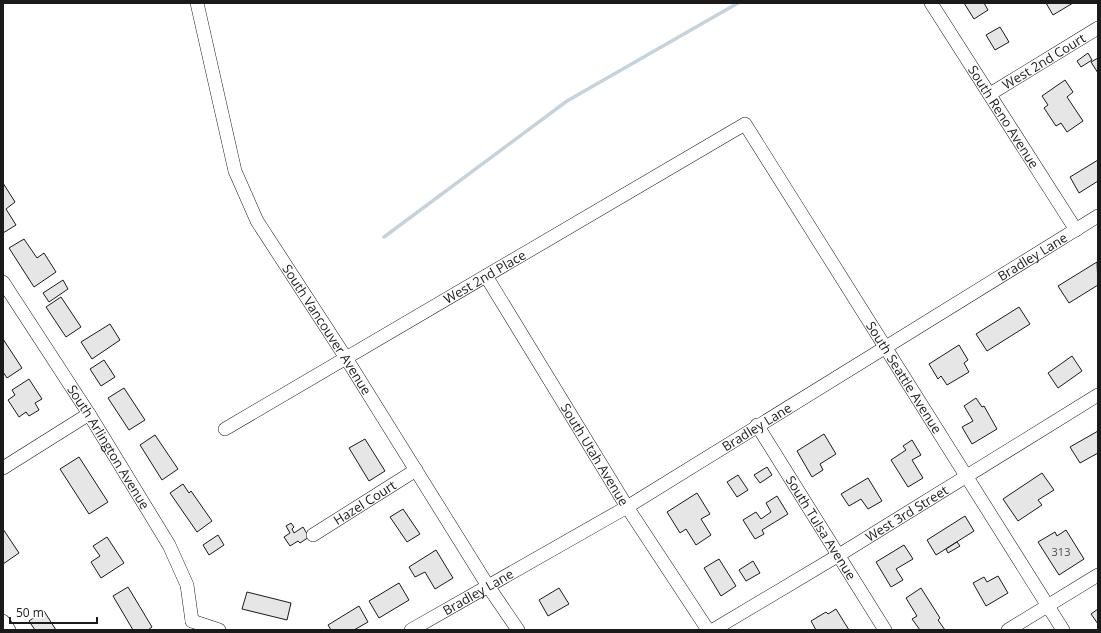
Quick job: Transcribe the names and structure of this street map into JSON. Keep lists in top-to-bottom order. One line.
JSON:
{"streets":{"street":["West 2nd Court","South Reno Avenue","Bradley Lane","West 2nd Place","South Vancouver Avenue","South Seattle Avenue","South Arlington Avenue","South Utah Avenue","Hazel Court","West 3rd Street","South Tulsa Avenue"]},"crossings":[["West 2nd Court","South Reno Avenue"],["South Reno Avenue","Bradley Lane"],["Bradley Lane","South Vancouver Avenue"],["Bradley Lane","South Seattle Avenue"],["Bradley Lane","South Utah Avenue"],["Bradley Lane","South Tulsa Avenue"],["West 2nd Place","South Vancouver Avenue"],["West 2nd Place","South Seattle Avenue"],["West 2nd Place","South Utah Avenue"],["South Vancouver Avenue","Hazel Court"],["South Seattle Avenue","West 3rd Street"],["West 3rd Street","South Tulsa Avenue"]],"house_numbers":["313"],"scale_bar":"50 m"}
